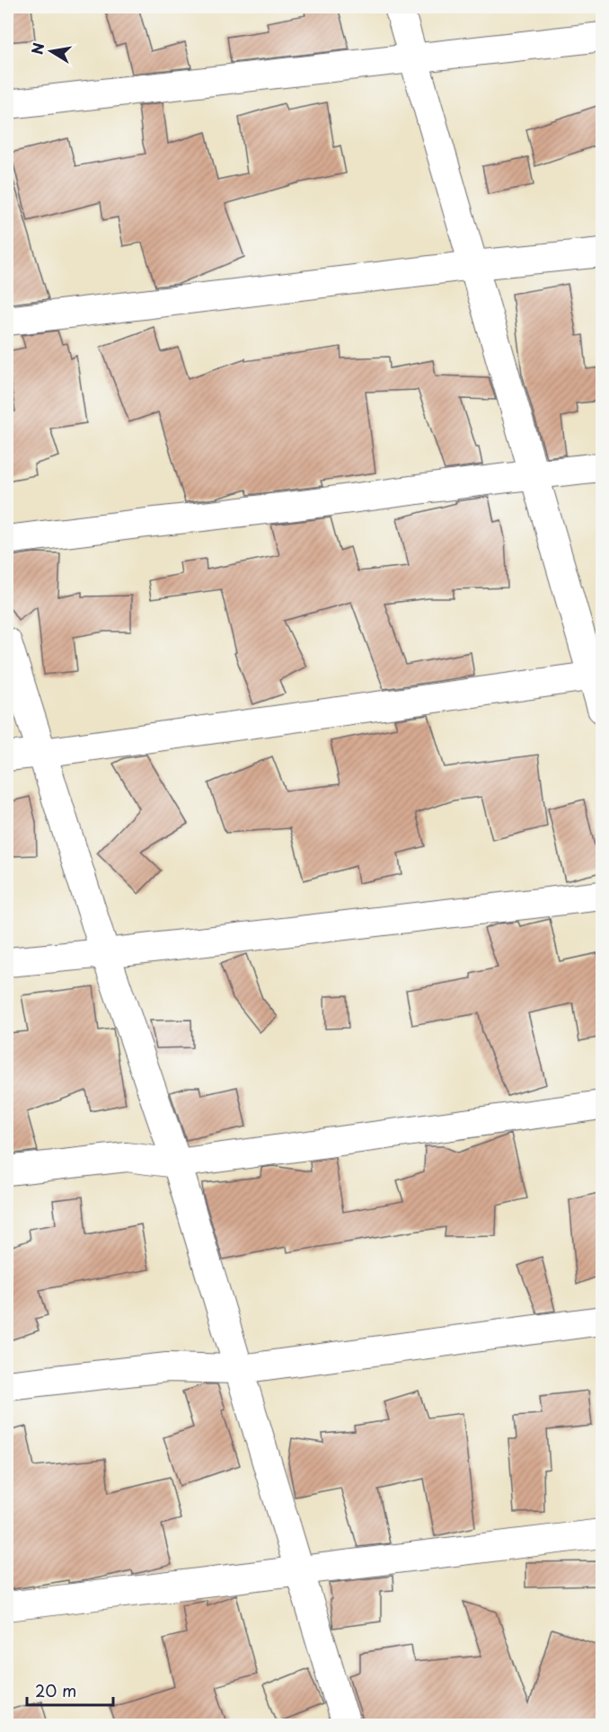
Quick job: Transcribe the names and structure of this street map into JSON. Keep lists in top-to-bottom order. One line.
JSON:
{"scale_bar":"20 m","north":"left"}
